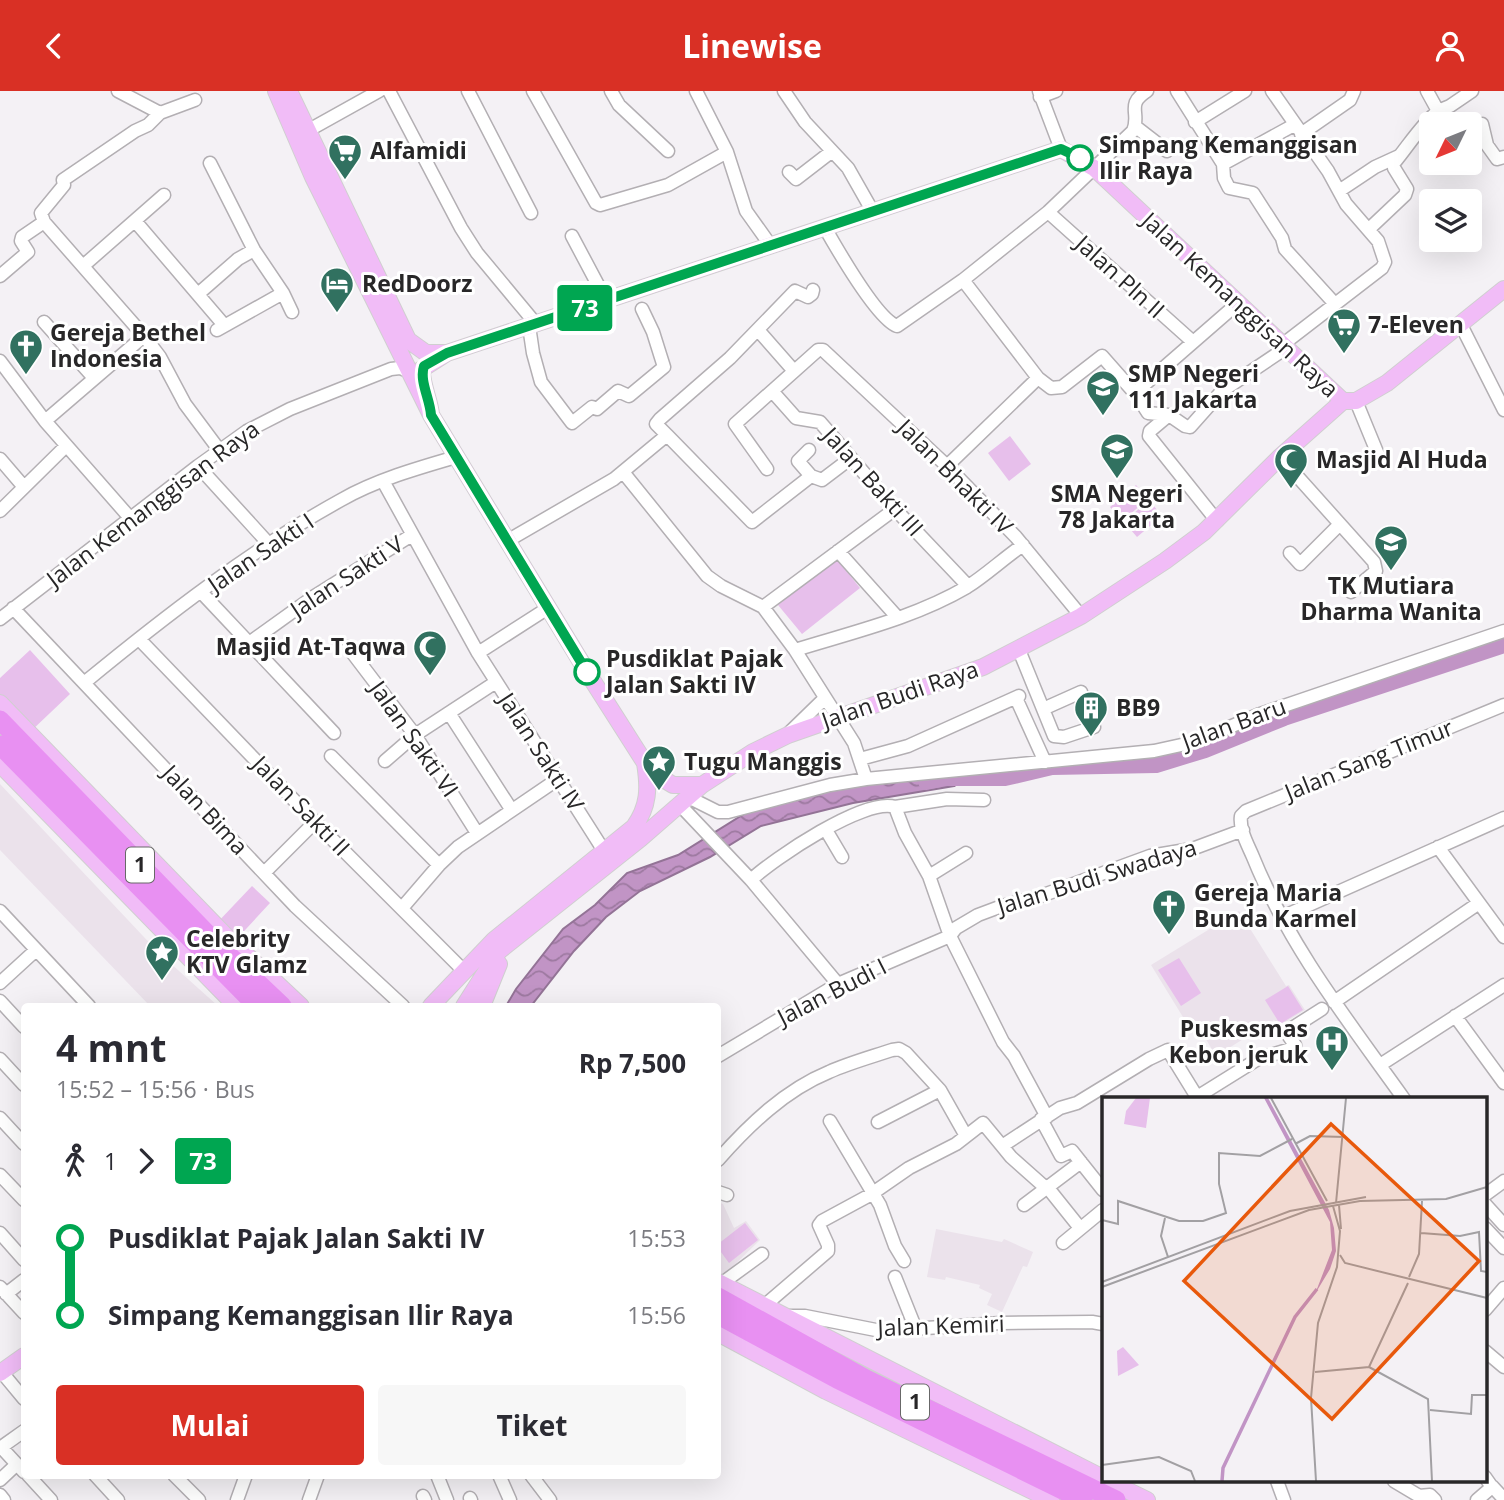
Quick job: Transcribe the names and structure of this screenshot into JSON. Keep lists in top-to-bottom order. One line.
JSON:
{"streets":{"highway":["1"],"main road":["Jalan Kemanggisan Raya","Jalan Budi Raya"],"street":["Jalan Pln II","Jalan Bhakti IV","Jalan Bakti III","Jalan Sakti I","Jalan Sakti V","Jalan Baru","Jalan Sakti VI","Jalan Sakti IV","Jalan Sang Timur","Jalan Sakti II","Jalan Bima","Jalan Budi Swadaya","Jalan Budi I","Jalan Kemiri"]},"crossings":[["Jalan Kemanggisan Raya","Jalan Budi Raya"],["Jalan Kemanggisan Raya","Jalan Bima"],["Jalan Bhakti IV","Jalan Budi Raya"],["Jalan Sakti I","Jalan Sakti IV"],["Jalan Sakti I","Jalan Sakti II"],["Jalan Sakti I","Jalan Bima"],["Jalan Sakti V","Jalan Sakti IV"],["Jalan Budi Raya","Jalan Baru"],["Jalan Budi Raya","Jalan Sakti IV"],["Jalan Budi Raya","Jalan Sakti II"],["Jalan Sang Timur","Jalan Budi Swadaya"],["Jalan Budi Swadaya","Jalan Budi I"]],"places":{"other":["Simpang Kemanggisan Ilir Raya","Pusdiklat Pajak Jalan Sakti IV"],"supermarket":["Alfamidi","7-Eleven"],"hotel":["RedDoorz"],"church":["Gereja Bethel Indonesia","Gereja Maria Bunda Karmel"],"school or university":["SMP Negeri 111 Jakarta","SMA Negeri 78 Jakarta","TK Mutiara Dharma Wanita"],"mosque":["Masjid Al Huda","Masjid At-Taqwa"],"building":["BB9"],"place":["Tugu Manggis","Celebrity KTV Glamz"],"hospital":["Puskesmas Kebon jeruk"]},"lines":["bus line 73"],"north":"bottom left","page":{"header":"Linewise","on_map":"73","heading":["4 mnt","15:52 – 15:56 · Bus","Rp 7,500"],"legs":["1","73"],"list":[{"name":"Pusdiklat Pajak Jalan Sakti IV","value":"15:53"},{"name":"Simpang Kemanggisan Ilir Raya","value":"15:56"}],"buttons":["Mulai","Tiket"]}}
